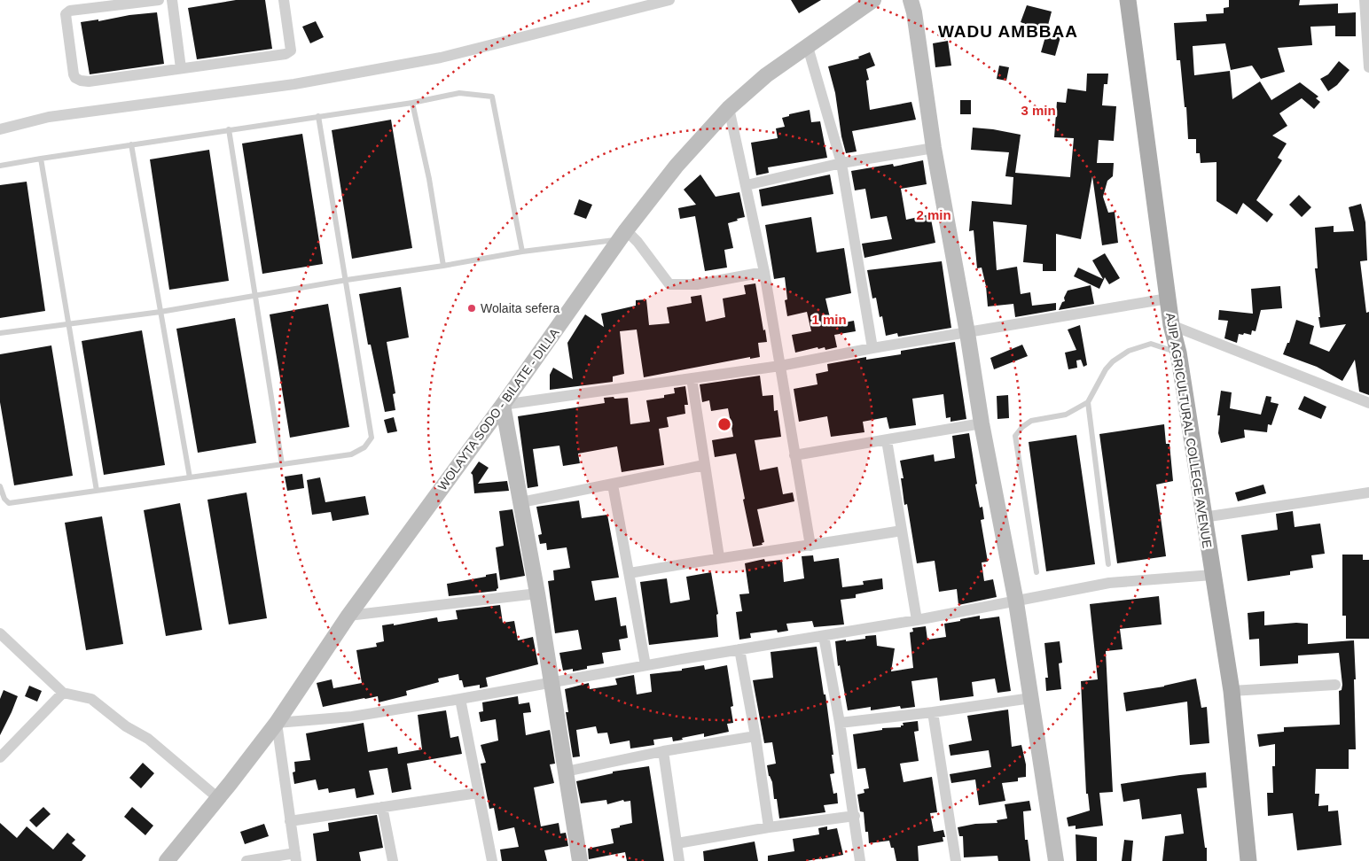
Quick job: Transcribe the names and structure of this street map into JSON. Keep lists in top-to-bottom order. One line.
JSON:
{"streets":{"main road":["WOLAYTA SODO - BILATE - DILLA","AJIP AGRICULTURAL COLLEGE AVENUE"]},"districts":["WADU AMBBAA"],"places":["Wolaita sefera"],"rings":["3 min","2 min","1 min"]}
